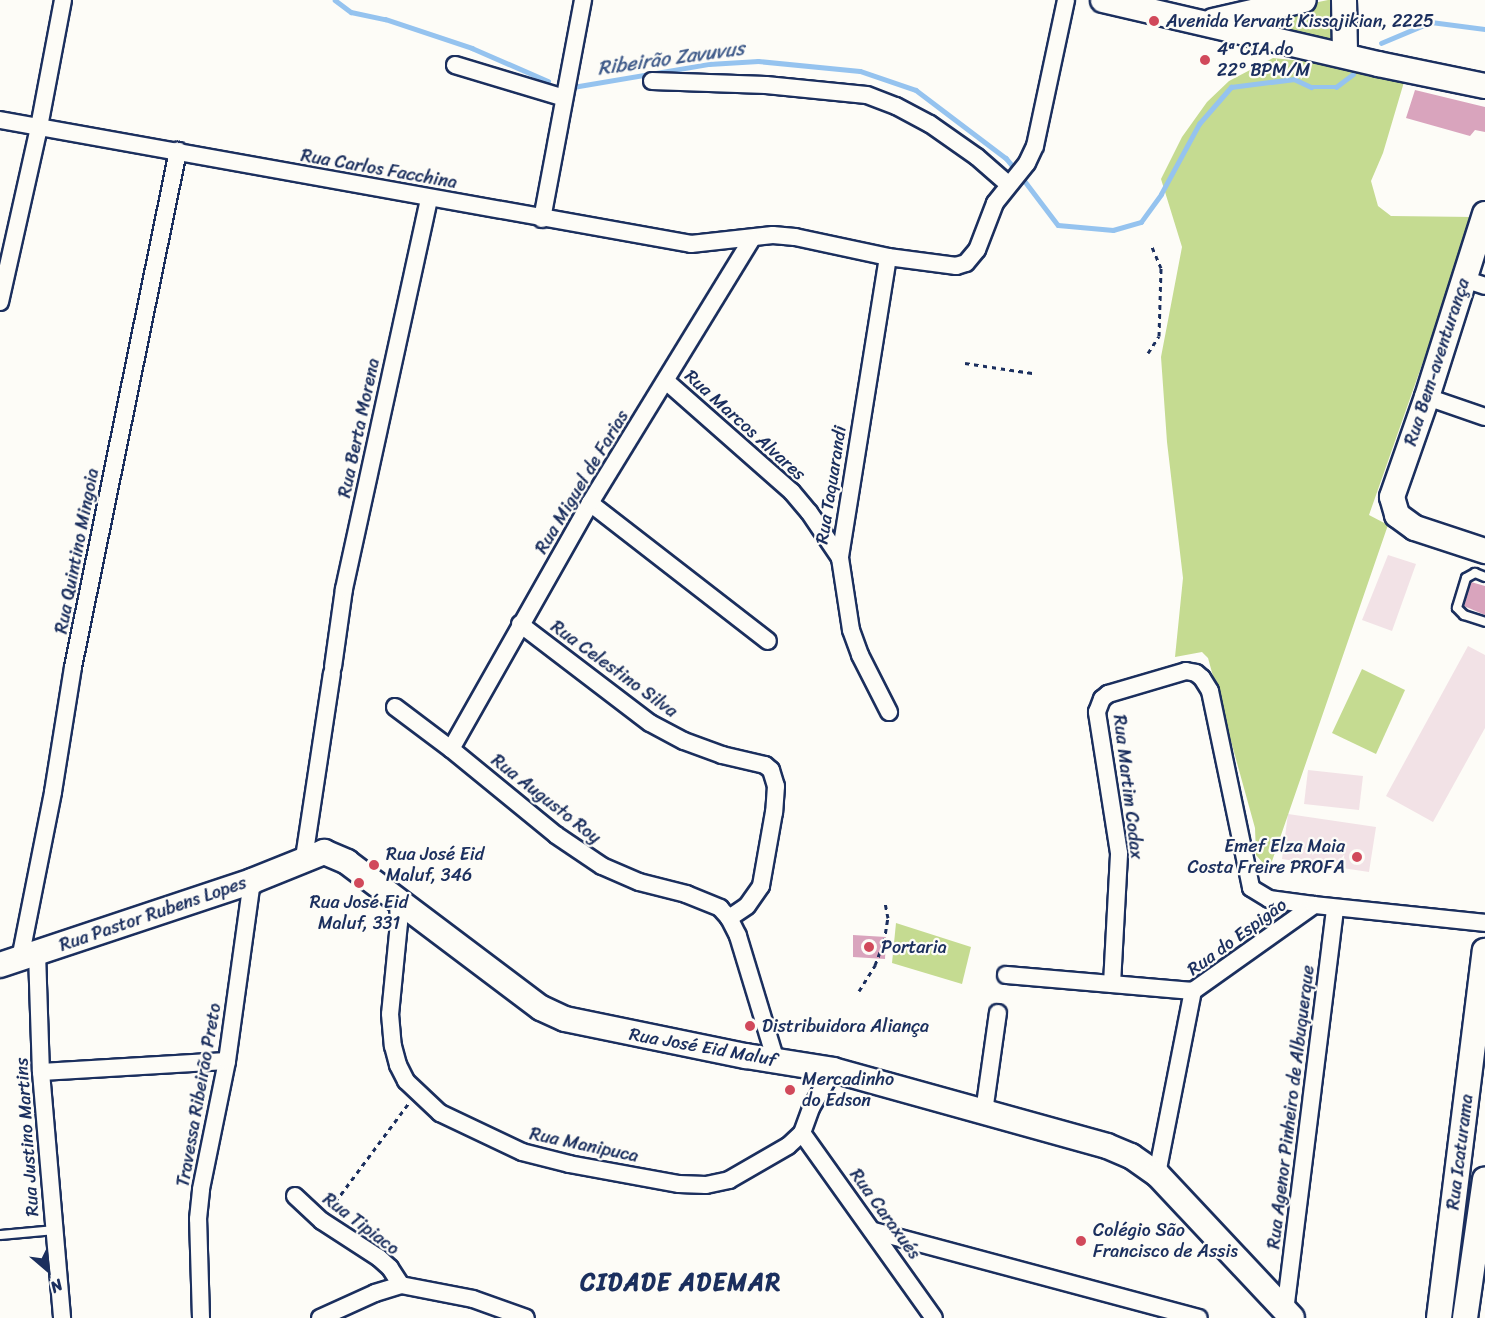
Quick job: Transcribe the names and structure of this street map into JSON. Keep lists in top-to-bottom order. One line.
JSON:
{"streets":{"street":["Rua Carlos Facchina","Rua Bem-aventurança","Rua Marcos Alvares","Rua Berta Morena","Rua Miguel de Farias","Rua Taquarandi","Rua Quintino Mingoia","Rua Celestino Silva","Rua Martim Codax","Rua Augusto Roy","Rua Pastor Rubens Lopes","Rua do Espigão","Rua José Eid Maluf","Travessa Ribeirão Preto","Rua Agenor Pinheiro de Albuquerque","Rua Justino Martins","Rua Manipuca","Rua Icaturama","Rua Caraxués","Rua Tipiaco"]},"crossings":[["Rua Carlos Facchina","Rua Berta Morena"],["Rua Carlos Facchina","Rua Miguel de Farias"],["Rua Carlos Facchina","Rua Taquarandi"],["Rua Carlos Facchina","Rua Quintino Mingoia"],["Rua Marcos Alvares","Rua Miguel de Farias"],["Rua Marcos Alvares","Rua Taquarandi"],["Rua Berta Morena","Rua Pastor Rubens Lopes"],["Rua Berta Morena","Rua José Eid Maluf"],["Rua Miguel de Farias","Rua Celestino Silva"],["Rua Miguel de Farias","Rua Augusto Roy"],["Rua Quintino Mingoia","Rua Pastor Rubens Lopes"],["Rua Quintino Mingoia","Rua Justino Martins"],["Rua Celestino Silva","Rua Augusto Roy"],["Rua Martim Codax","Rua do Espigão"],["Rua Pastor Rubens Lopes","Rua José Eid Maluf"],["Rua Pastor Rubens Lopes","Travessa Ribeirão Preto"],["Rua Pastor Rubens Lopes","Rua Justino Martins"],["Rua do Espigão","Rua José Eid Maluf"],["Rua do Espigão","Rua Agenor Pinheiro de Albuquerque"],["Rua José Eid Maluf","Rua Agenor Pinheiro de Albuquerque"],["Rua José Eid Maluf","Rua Manipuca"],["Rua Manipuca","Rua Caraxués"]],"districts":["CIDADE ADEMAR"],"water":["Ribeirão Zavuvus"],"places":["Avenida Yervant Kissajikian, 2225","4ª CIA do 22° BPM/M","Emef Elza Maia Costa Freire PROFA","Rua José Eid Maluf, 346","Rua José Eid Maluf, 331","Portaria","Distribuidora Aliança","Mercadinho do Edson","Colégio São Francisco de Assis"],"north":"bottom right"}
